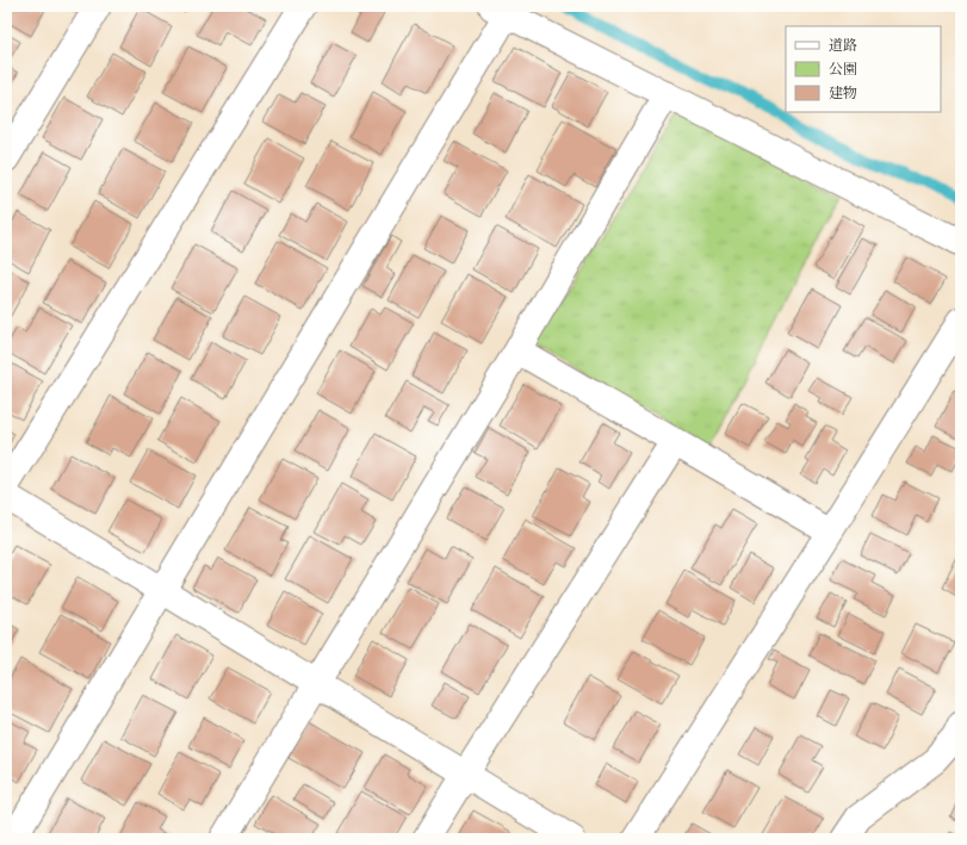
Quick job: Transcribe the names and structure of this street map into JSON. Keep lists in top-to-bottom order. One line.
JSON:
{"legend":["道路","公園","建物"]}
